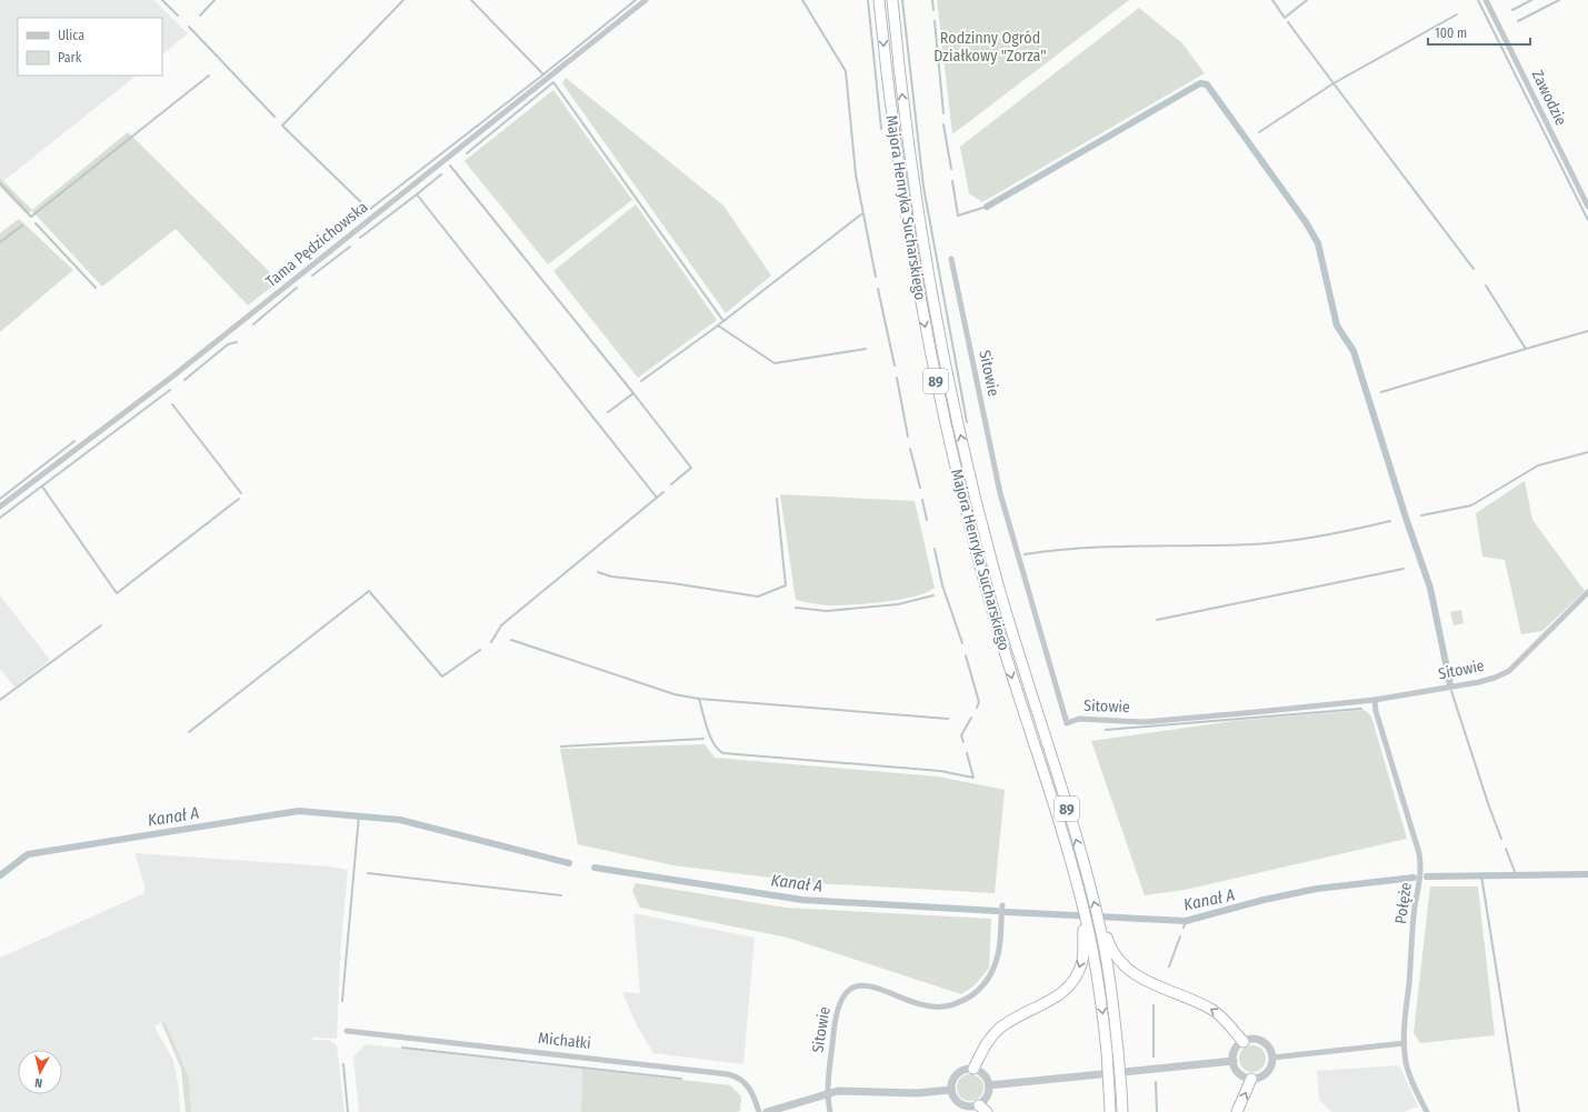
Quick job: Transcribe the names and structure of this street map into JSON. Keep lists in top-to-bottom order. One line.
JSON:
{"streets":{"highway":["Majora Henryka Sucharskiego","89"],"street":["Zawodzie","Tama Pędzichowska","Sitowie","Połęże","Michałki"]},"crossings":[["Sitowie","Połęże"]],"water":["Kanał A"],"parks":["Rodzinny Ogród Działkowy \"Zorza\""],"legend":["Ulica","Park"],"scale_bar":"100 m","north":"bottom"}
